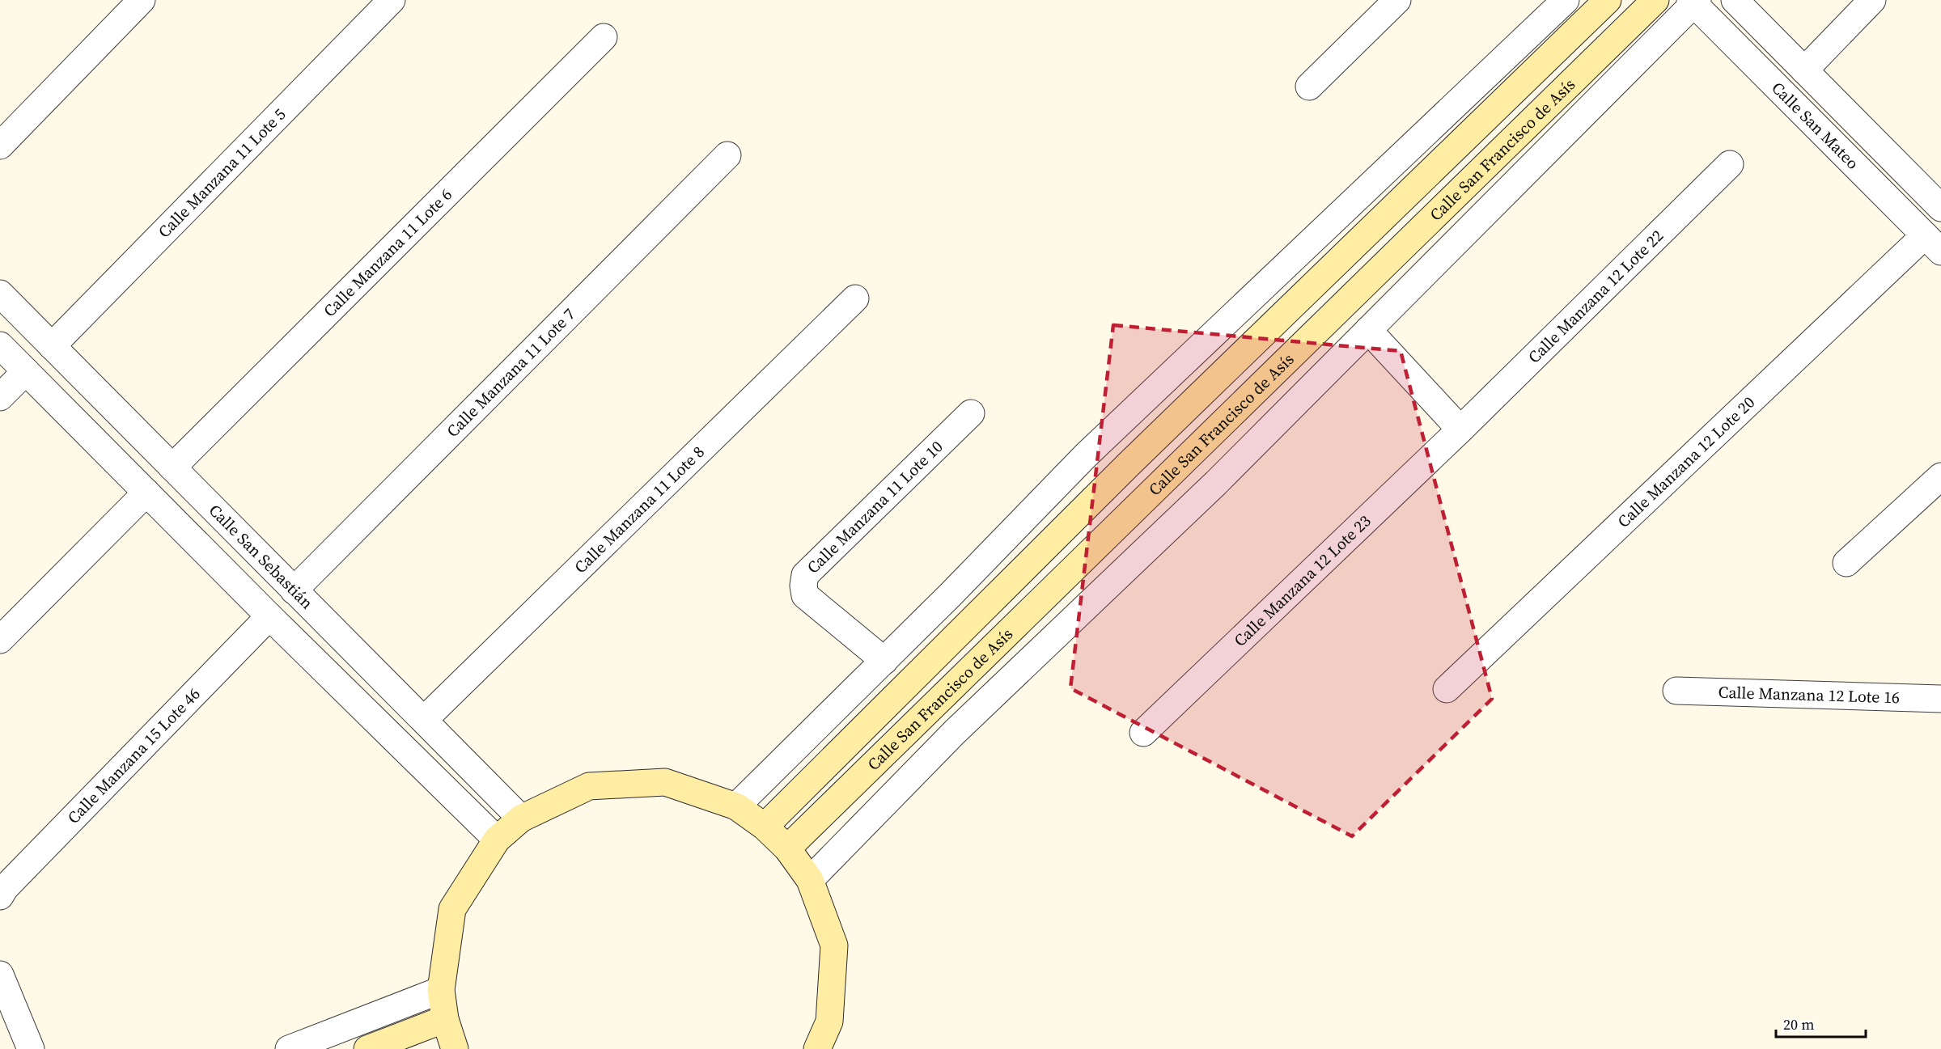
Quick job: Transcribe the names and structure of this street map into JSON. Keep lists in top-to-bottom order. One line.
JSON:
{"streets":{"main road":["Calle San Francisco de Asís"],"street":["Calle San Mateo","Calle Manzana 11 Lote 5","Calle Manzana 11 Lote 6","Calle Manzana 12 Lote 22","Calle Manzana 11 Lote 7","Calle Manzana 12 Lote 20","Calle Manzana 11 Lote 10","Calle Manzana 11 Lote 8","Calle San Sebastián","Calle Manzana 12 Lote 23","Calle Manzana 12 Lote 16","Calle Manzana 15 Lote 46"]},"crossings":[["Calle San Mateo","Calle San Francisco de Asís"],["Calle San Mateo","Calle Manzana 12 Lote 20"],["Calle Manzana 11 Lote 5","Calle San Sebastián"],["Calle Manzana 11 Lote 6","Calle San Sebastián"],["Calle Manzana 12 Lote 22","Calle Manzana 12 Lote 23"],["Calle Manzana 11 Lote 7","Calle San Sebastián"],["Calle Manzana 11 Lote 8","Calle San Sebastián"]],"scale_bar":"20 m"}
